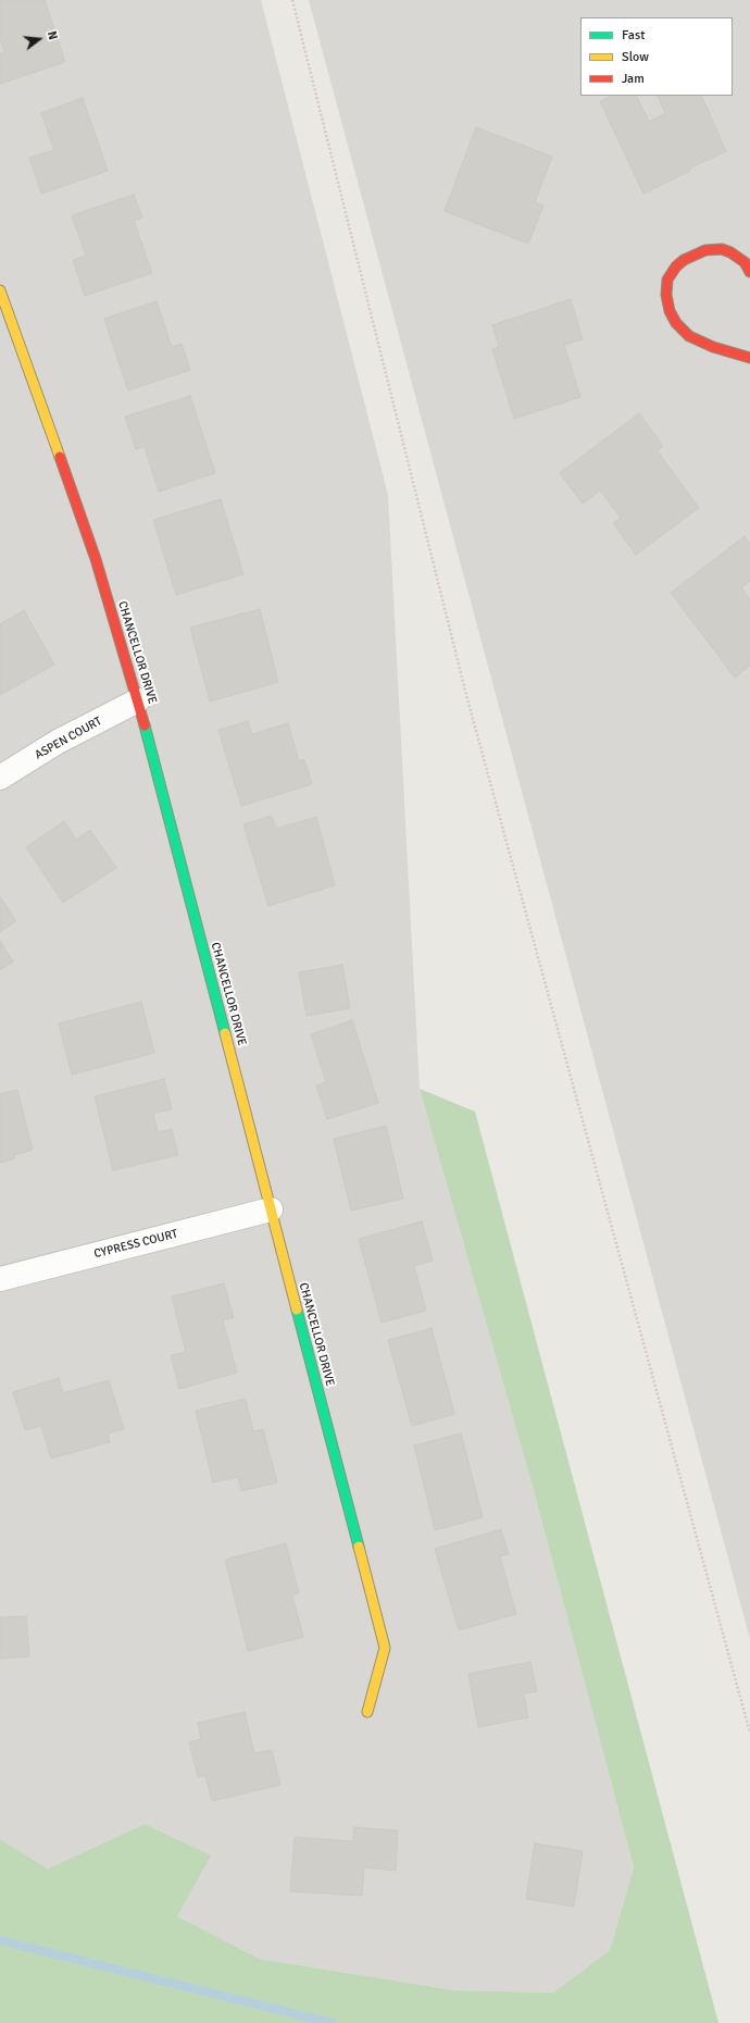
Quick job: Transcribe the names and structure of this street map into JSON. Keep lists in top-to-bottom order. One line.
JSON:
{"streets":{"street":["CHANCELLOR DRIVE","ASPEN COURT","CYPRESS COURT"]},"crossings":[["CHANCELLOR DRIVE","ASPEN COURT"],["CHANCELLOR DRIVE","CYPRESS COURT"]],"legend":["Fast","Slow","Jam"],"north":"right"}
